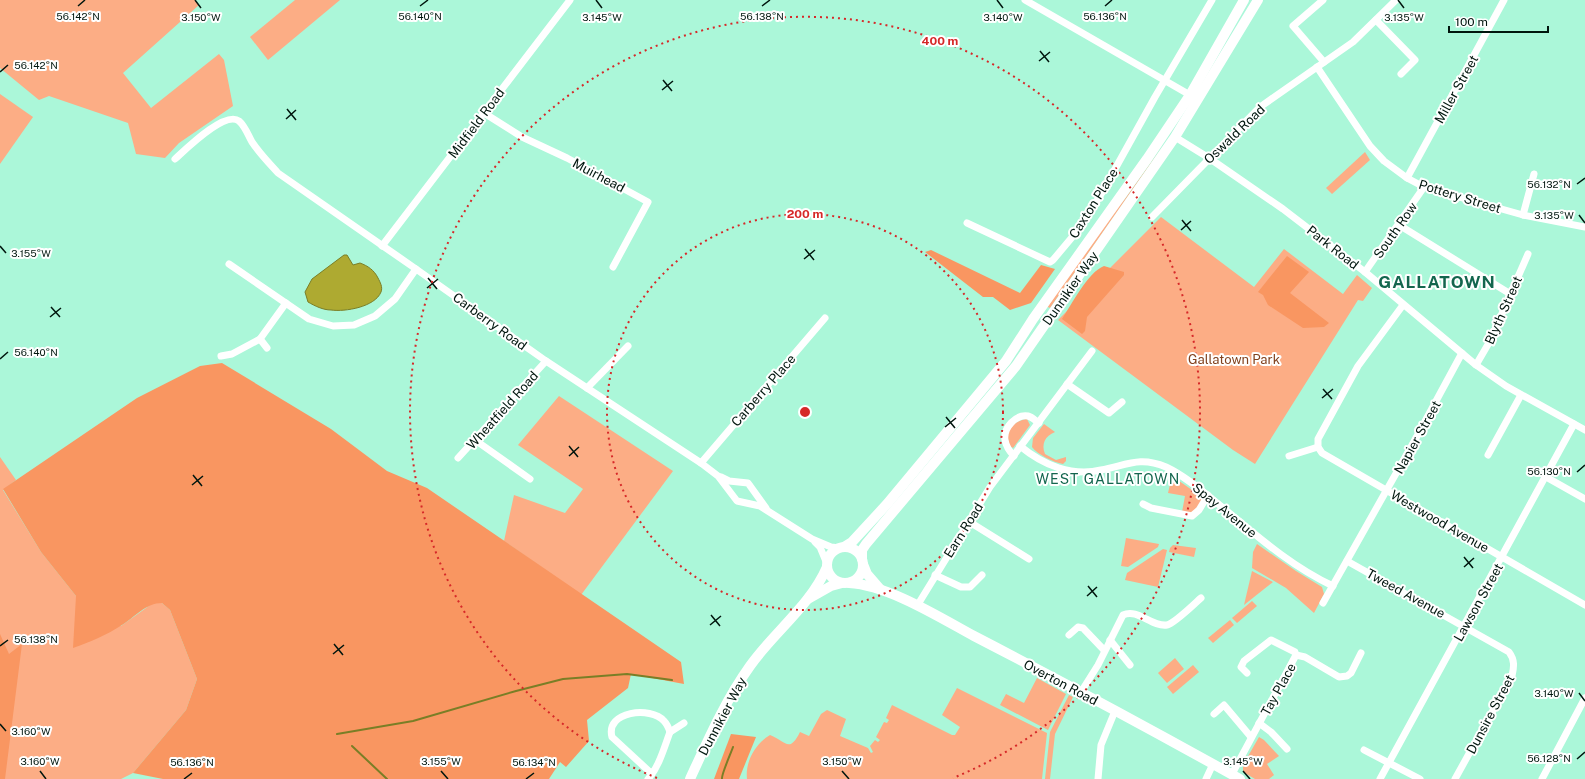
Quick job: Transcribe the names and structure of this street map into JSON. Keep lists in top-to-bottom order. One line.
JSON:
{"streets":{"main road":["Dunnikier Way","Overton Road"],"street":["Miller Street","Midfield Road","Oswald Road","Muirhead","Pottery Street","Caxton Place","South Row","Park Road","Blyth Street","Carberry Road","Carberry Place","Wheatfield Road","Napier Street","Spay Avenue","Westwood Avenue","Earn Road","Tweed Avenue","Lawson Street","Tay Place","Dunsire Street"]},"crossings":[["Miller Street","Pottery Street"],["Midfield Road","Muirhead"],["Midfield Road","Carberry Road"],["Oswald Road","Pottery Street"],["Oswald Road","Park Road"],["Pottery Street","South Row"],["South Row","Park Road"],["Park Road","Dunnikier Way"],["Park Road","Blyth Street"],["Park Road","Napier Street"],["Park Road","Lawson Street"],["Dunnikier Way","Carberry Road"],["Dunnikier Way","Overton Road"],["Carberry Road","Carberry Place"],["Carberry Road","Wheatfield Road"],["Carberry Road","Overton Road"],["Napier Street","Spay Avenue"],["Napier Street","Westwood Avenue"],["Napier Street","Tweed Avenue"],["Spay Avenue","Earn Road"],["Westwood Avenue","Lawson Street"],["Earn Road","Overton Road"],["Tweed Avenue","Lawson Street"],["Tweed Avenue","Dunsire Street"],["Lawson Street","Dunsire Street"],["Overton Road","Tay Place"]],"districts":["GALLATOWN","WEST GALLATOWN"],"parks":["Gallatown Park"],"scale_bar":"100 m","coordinates":["56.142°N","56.140°N","56.138°N","56.136°N","3.150°W","3.140°W","3.145°W","3.135°W","56.132°N","3.155°W","56.130°N","3.160°W","56.128°N","56.134°N"],"rings":["400 m","200 m"]}
